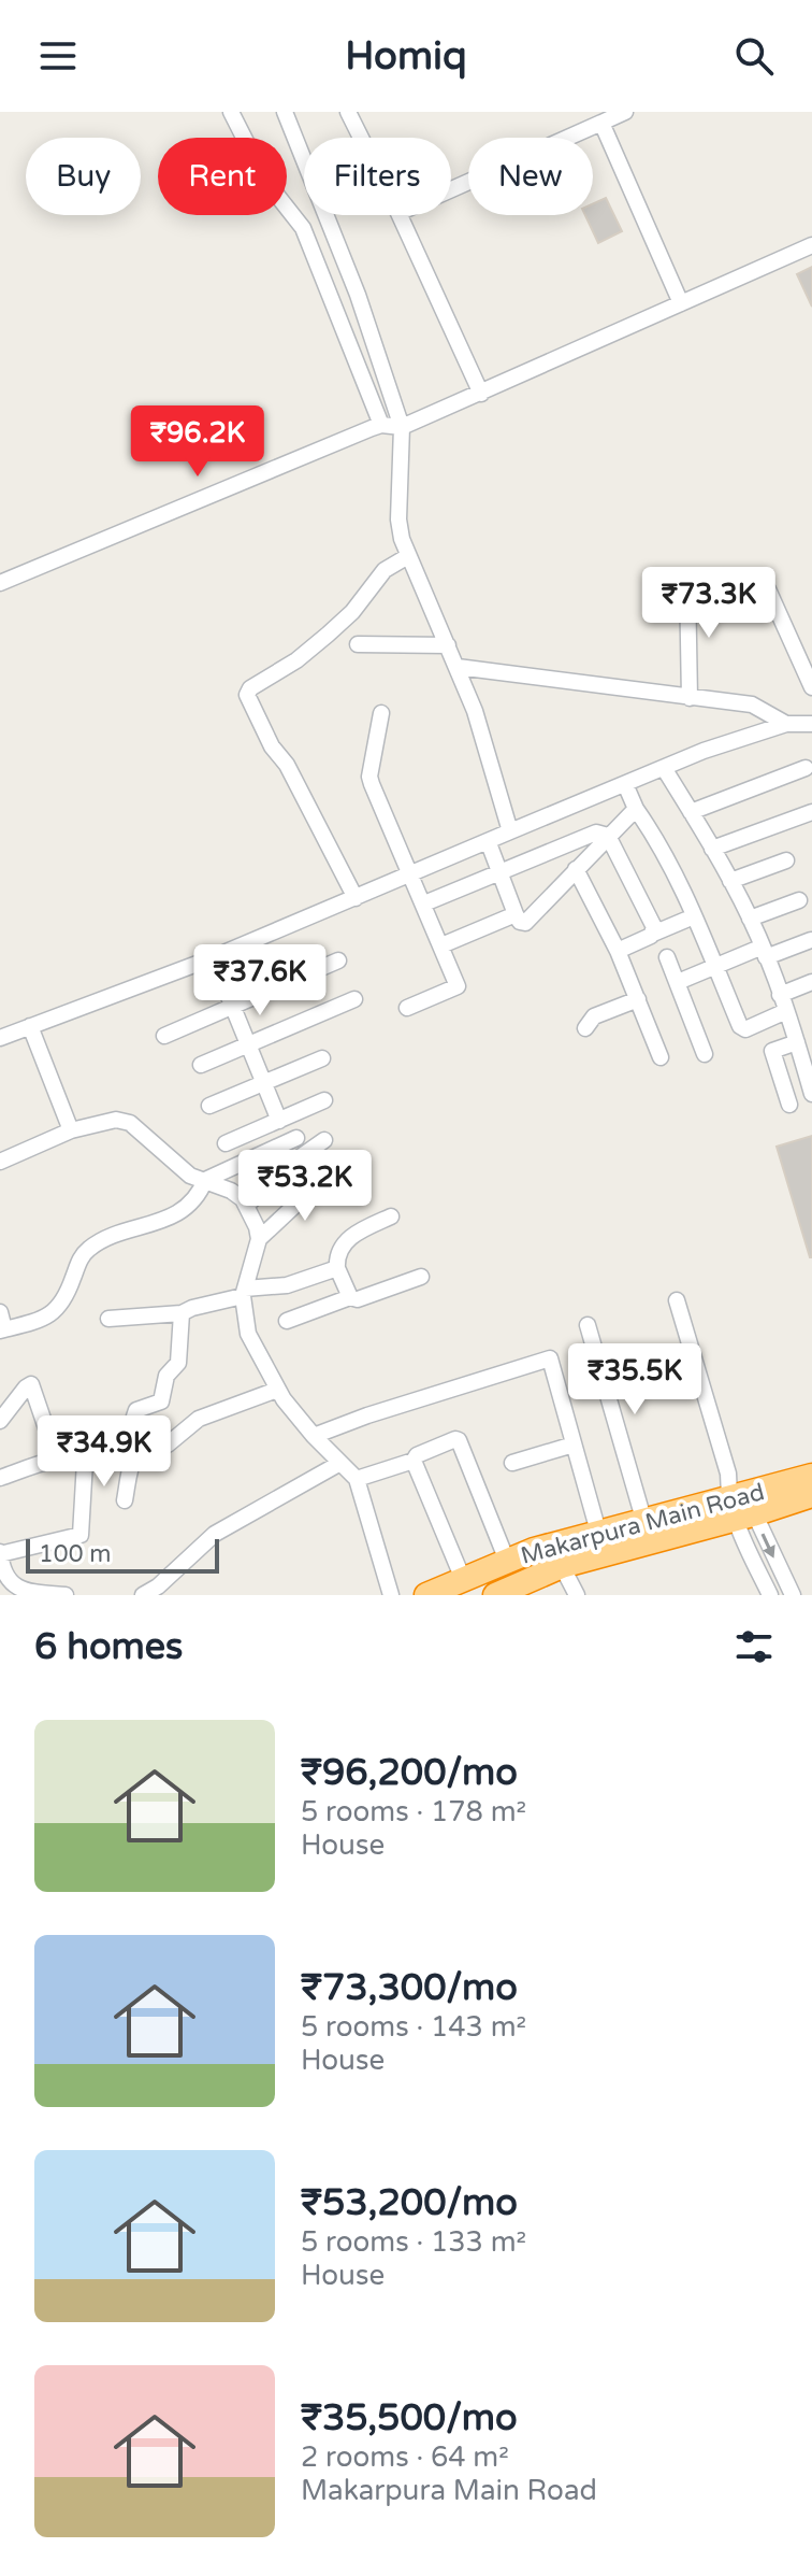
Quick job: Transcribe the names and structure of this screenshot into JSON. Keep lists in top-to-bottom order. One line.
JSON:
{"streets":{"highway":["Makarpura Main Road"]},"scale_bar":"100 m","page":{"header":"Homiq","chip":["Buy","Rent","Filters","New"],"price":["₹96.2K","₹73.3K","₹37.6K","₹53.2K","₹35.5K","₹34.9K"],"scale":"100 m","heading":"6 homes","list":[{"name":"₹96,200/mo","note":"5 rooms · 178 m² · House"},{"name":"₹73,300/mo","note":"5 rooms · 143 m² · House"},{"name":"₹53,200/mo","note":"5 rooms · 133 m² · House"},{"name":"₹35,500/mo","note":"2 rooms · 64 m² · Makarpura Main Road"}]}}
